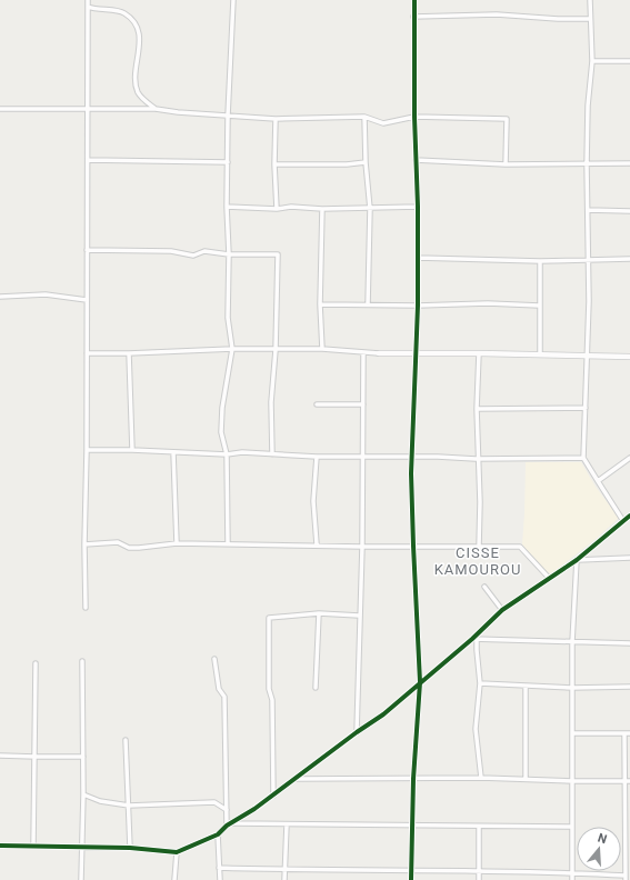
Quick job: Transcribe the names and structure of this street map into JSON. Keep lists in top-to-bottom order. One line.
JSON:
{"districts":["CISSE KAMOUROU"],"north":"top"}
